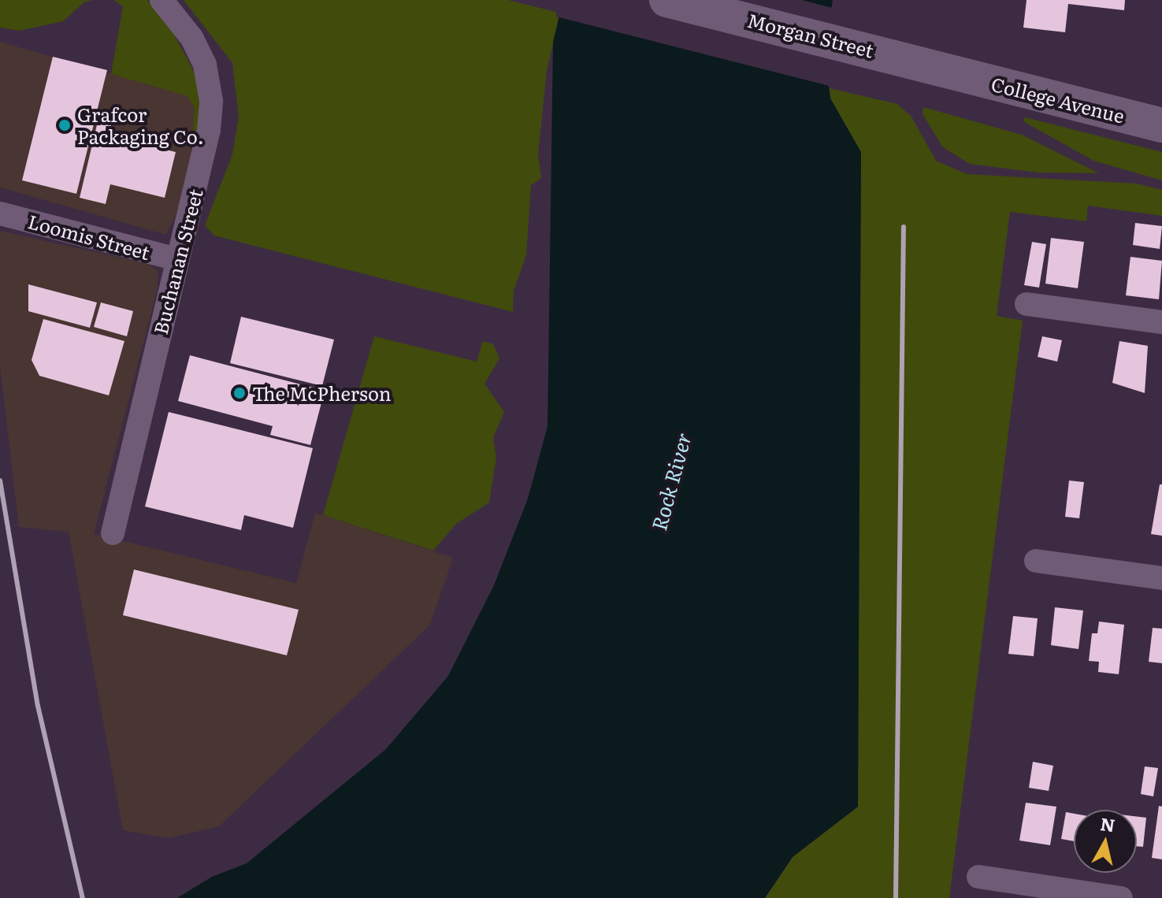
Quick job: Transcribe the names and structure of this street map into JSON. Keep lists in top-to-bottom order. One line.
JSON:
{"streets":{"main road":["Morgan Street","College Avenue"],"street":["Loomis Street","Buchanan Street"]},"crossings":[["Morgan Street","College Avenue"],["Loomis Street","Buchanan Street"]],"water":["Rock River"],"places":["Grafcor Packaging Co.","The McPherson"],"north":"top"}
